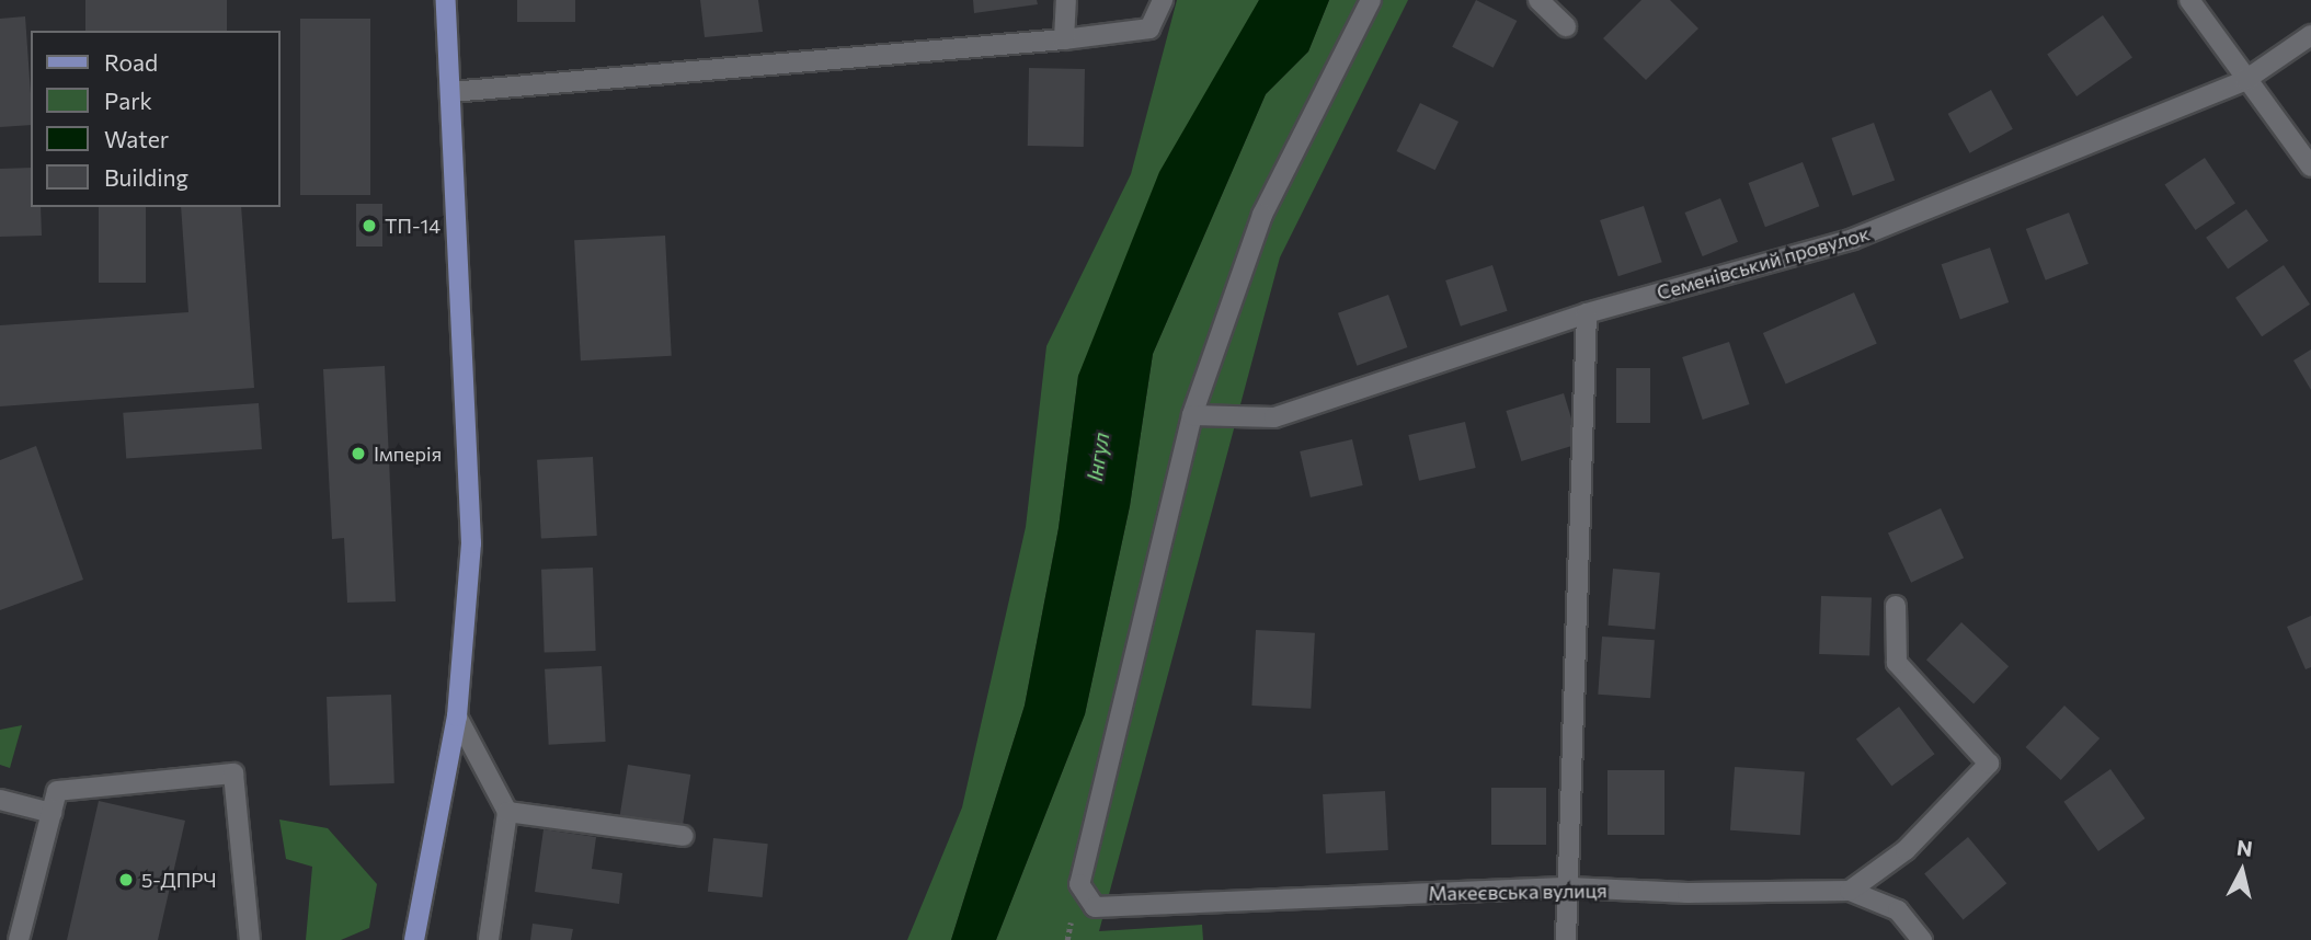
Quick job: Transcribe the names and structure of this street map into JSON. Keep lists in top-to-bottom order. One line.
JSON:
{"streets":{"street":["Семенівський провулок","Макеєвська вулиця"]},"crossings":[["Семенівський провулок","Макеєвська вулиця"]],"water":["Інгул"],"places":["ТП-14","Імперія","5-ДПРЧ"],"legend":["Road","Park","Water","Building"],"north":"top"}
